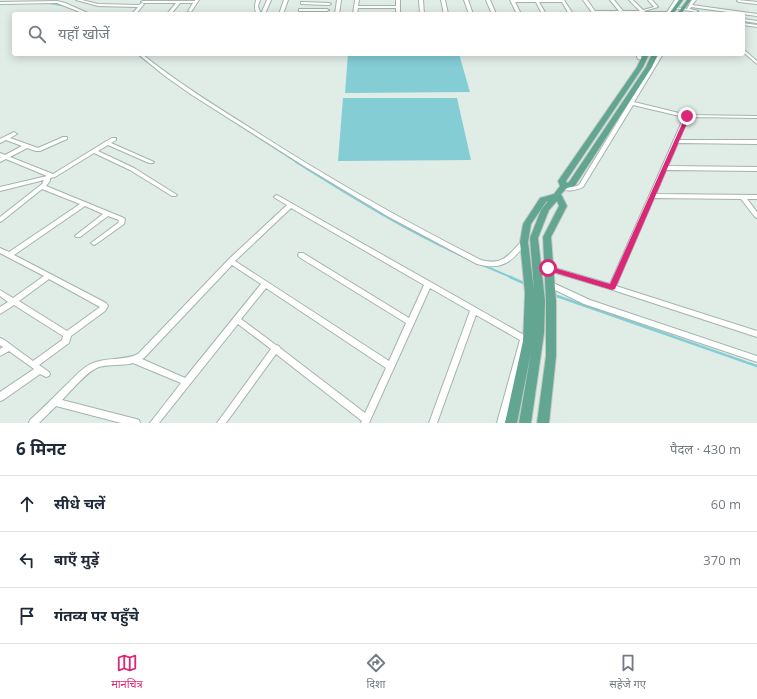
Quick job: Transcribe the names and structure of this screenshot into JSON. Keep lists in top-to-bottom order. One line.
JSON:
{"page":{"search":"यहाँ खोजें","heading":["6 मिनट","पैदल · 430 m"],"list":[["सीधे चलें","60 m"],["बाएँ मुड़ें","370 m"],"गंतव्य पर पहुँचे"],"nav":["मानचित्र","दिशा","सहेजे गए"]}}
